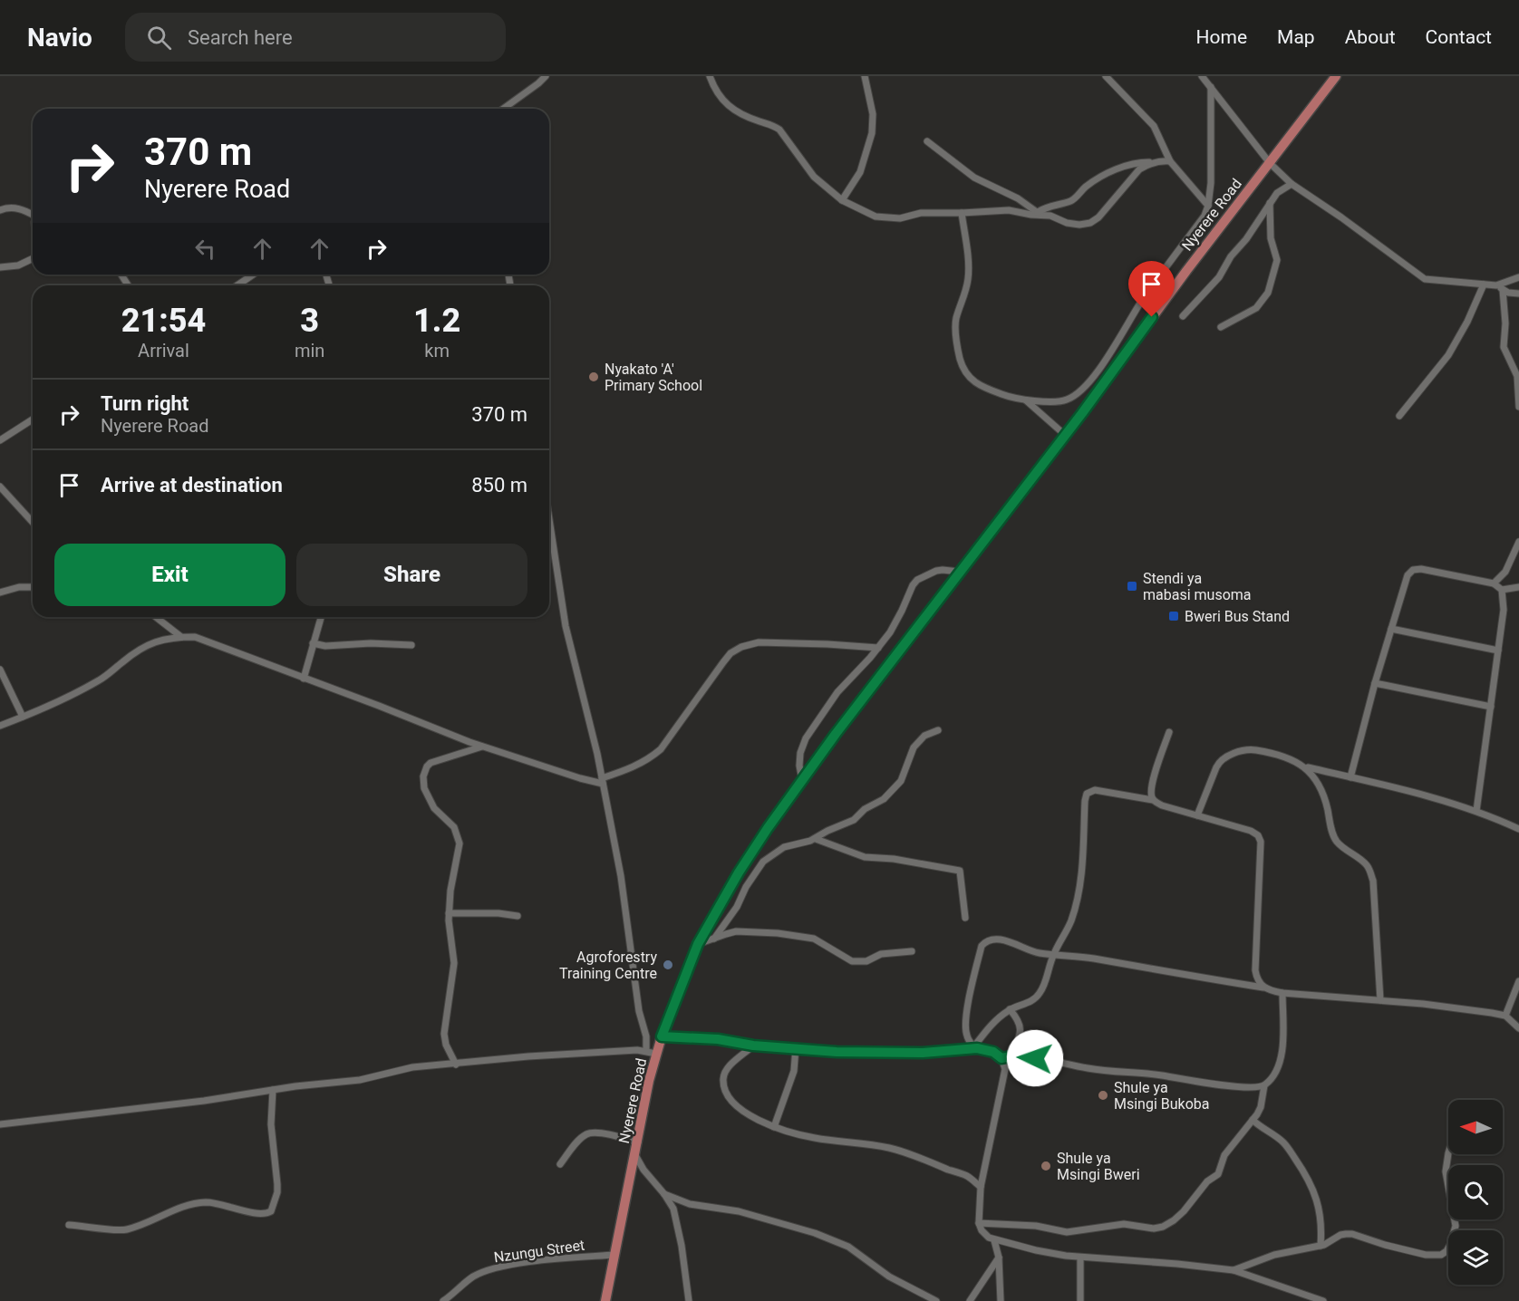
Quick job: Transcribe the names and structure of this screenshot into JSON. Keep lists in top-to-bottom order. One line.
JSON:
{"streets":{"main road":["Nyerere Road"],"street":["Nzungu Street"]},"crossings":[["Nyerere Road","Nzungu Street"]],"places":{"other":["Nyakato 'A' Primary School","Agroforestry Training Centre","Shule ya Msingi Bukoba","Shule ya Msingi Bweri"],"transit":["Stendi ya mabasi musoma","Bweri Bus Stand"]},"north":"left","page":{"header":"Navio","search":"Search here","nav":["Home","Map","About","Contact"],"turn":["370 m","Nyerere Road"],"eta":["21:54","Arrival","3","min","1.2","km"],"list":[{"name":"Turn right","note":"Nyerere Road","value":"370 m"},{"name":"Arrive at destination","value":"850 m"}],"buttons":["Exit","Share"]}}
